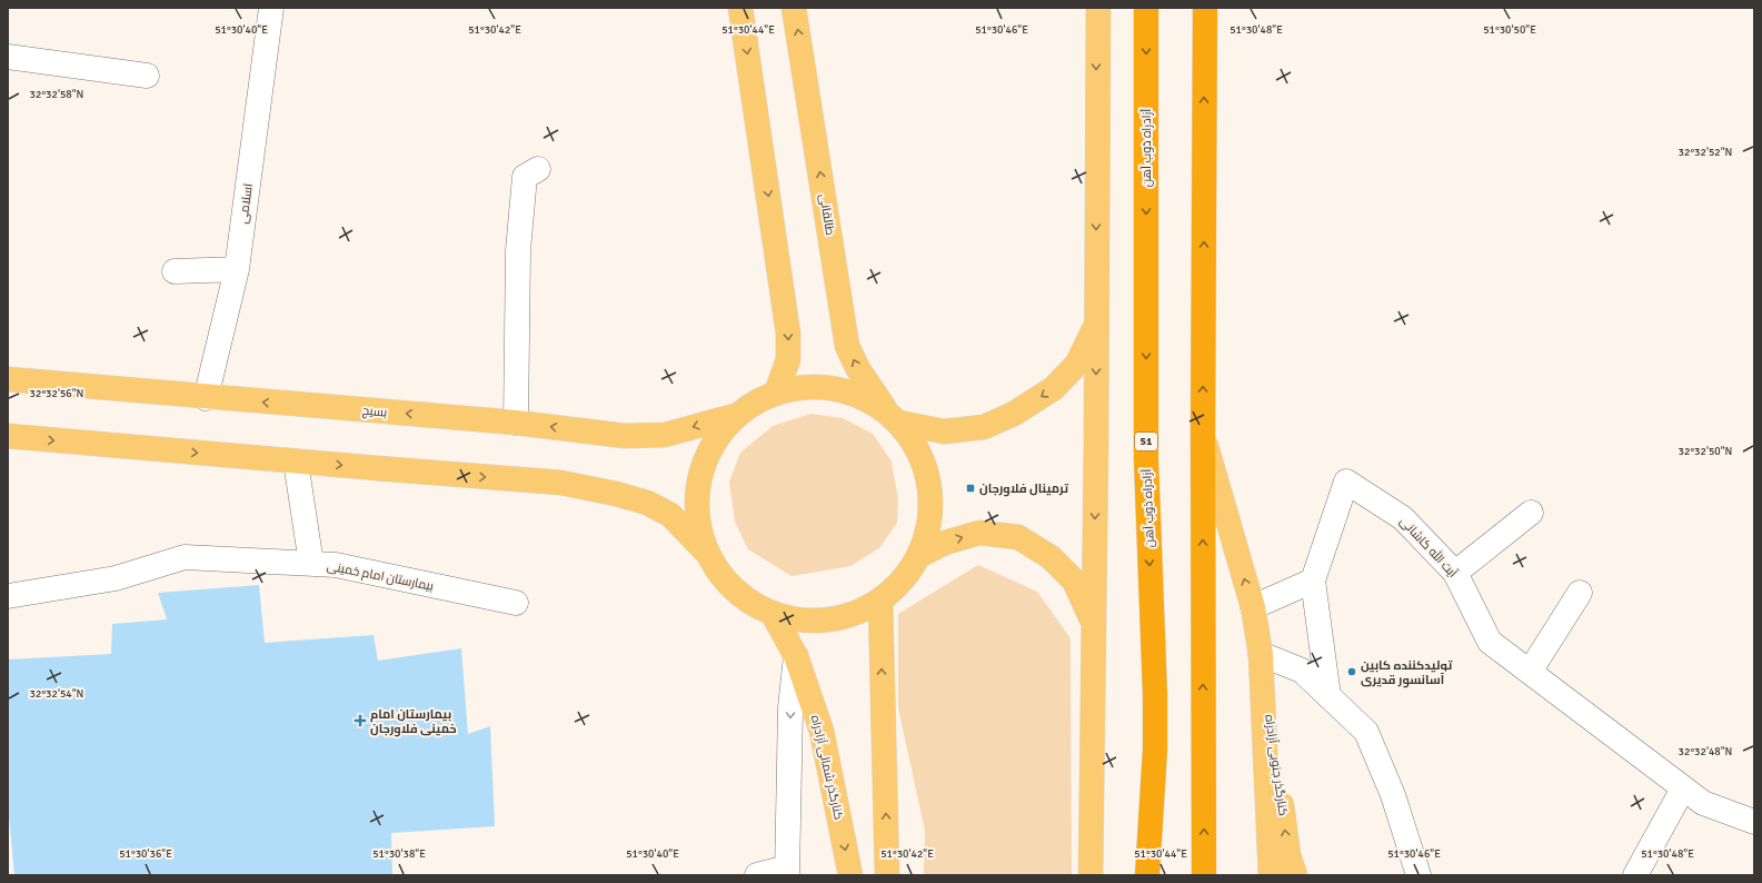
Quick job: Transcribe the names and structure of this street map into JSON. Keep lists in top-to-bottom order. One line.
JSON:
{"streets":{"highway":["آزادراه ذوب آهن","51"],"main road":["طالقانی","بسیج","کنارگذر جنوبی آزادراه","کنارگذر شمالی آزادراه"],"street":["اسلامی","آیت الله کاشانی","بیمارستان امام خمینی"]},"crossings":[["اسلامی","بسیج"]],"places":{"transit":["ترمینال فلاورجان"],"other":["تولیدکننده کابین آسانسور قدیری"],"health":["بیمارستان امام خمینی فلاورجان"]},"coordinates":["51°30'40\"E","51°30'42\"E","51°30'44\"E","51°30'46\"E","51°30'50\"E","51°30'48\"E","32°32'58\"N","32°32'52\"N","32°32'56\"N","32°32'50\"N","32°32'54\"N","32°32'48\"N","51°30'36\"E","51°30'38\"E"]}
